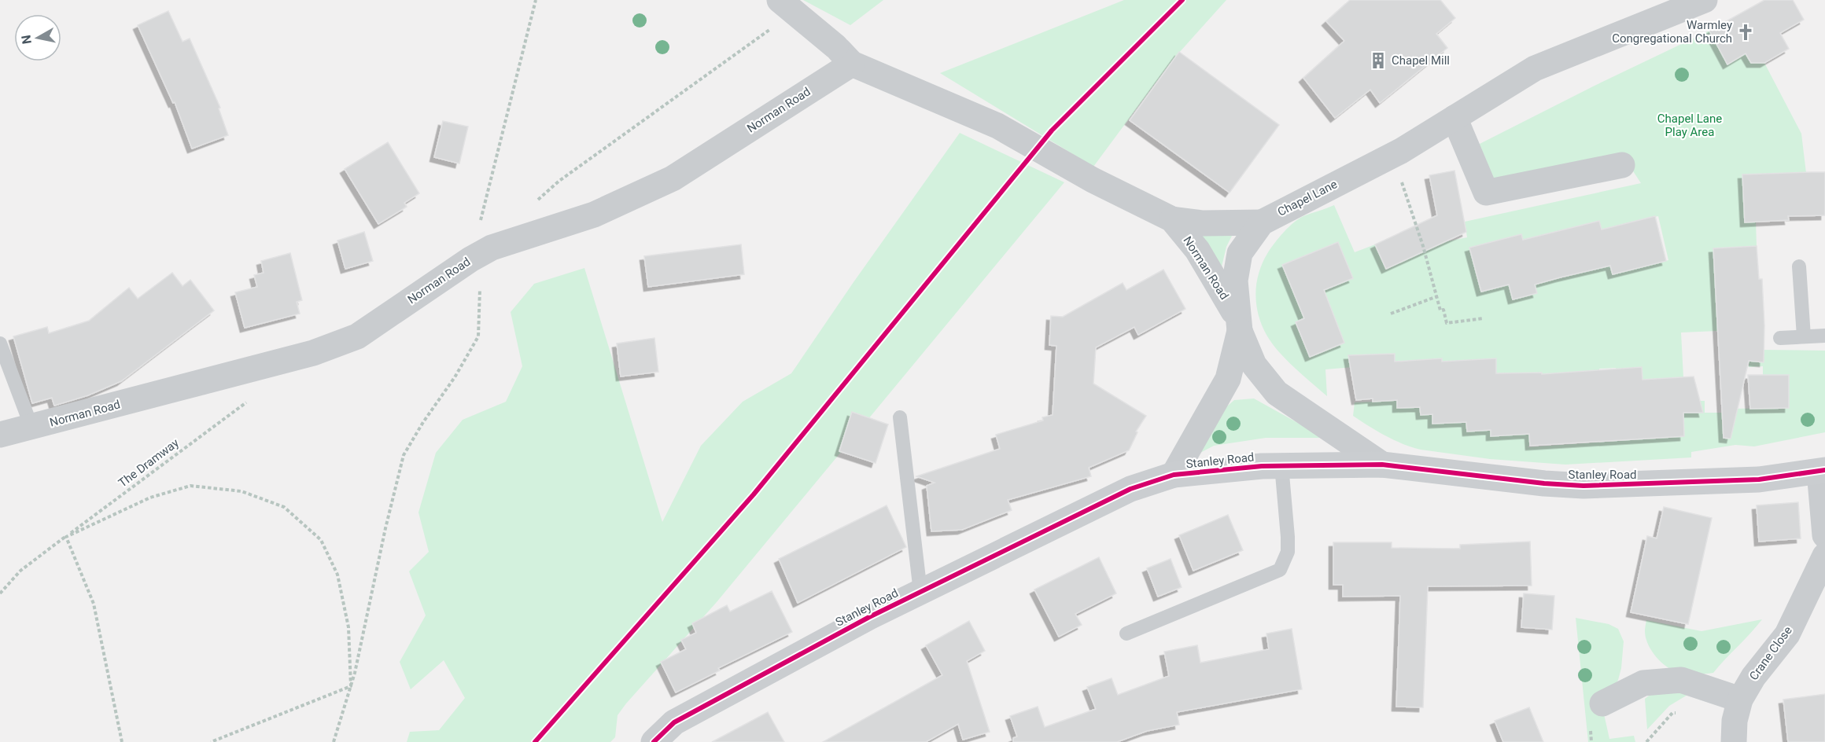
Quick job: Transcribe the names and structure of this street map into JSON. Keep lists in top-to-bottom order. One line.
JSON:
{"streets":{"street":["Norman Road","Chapel Lane","Stanley Road","Crane Close"],"path":["The Dramway"]},"crossings":[["Norman Road","Chapel Lane"],["Chapel Lane","Stanley Road"]],"parks":["Chapel Lane Play Area"],"places":{"church":["Warmley Congregational Church"],"building":["Chapel Mill"]},"north":"left"}
